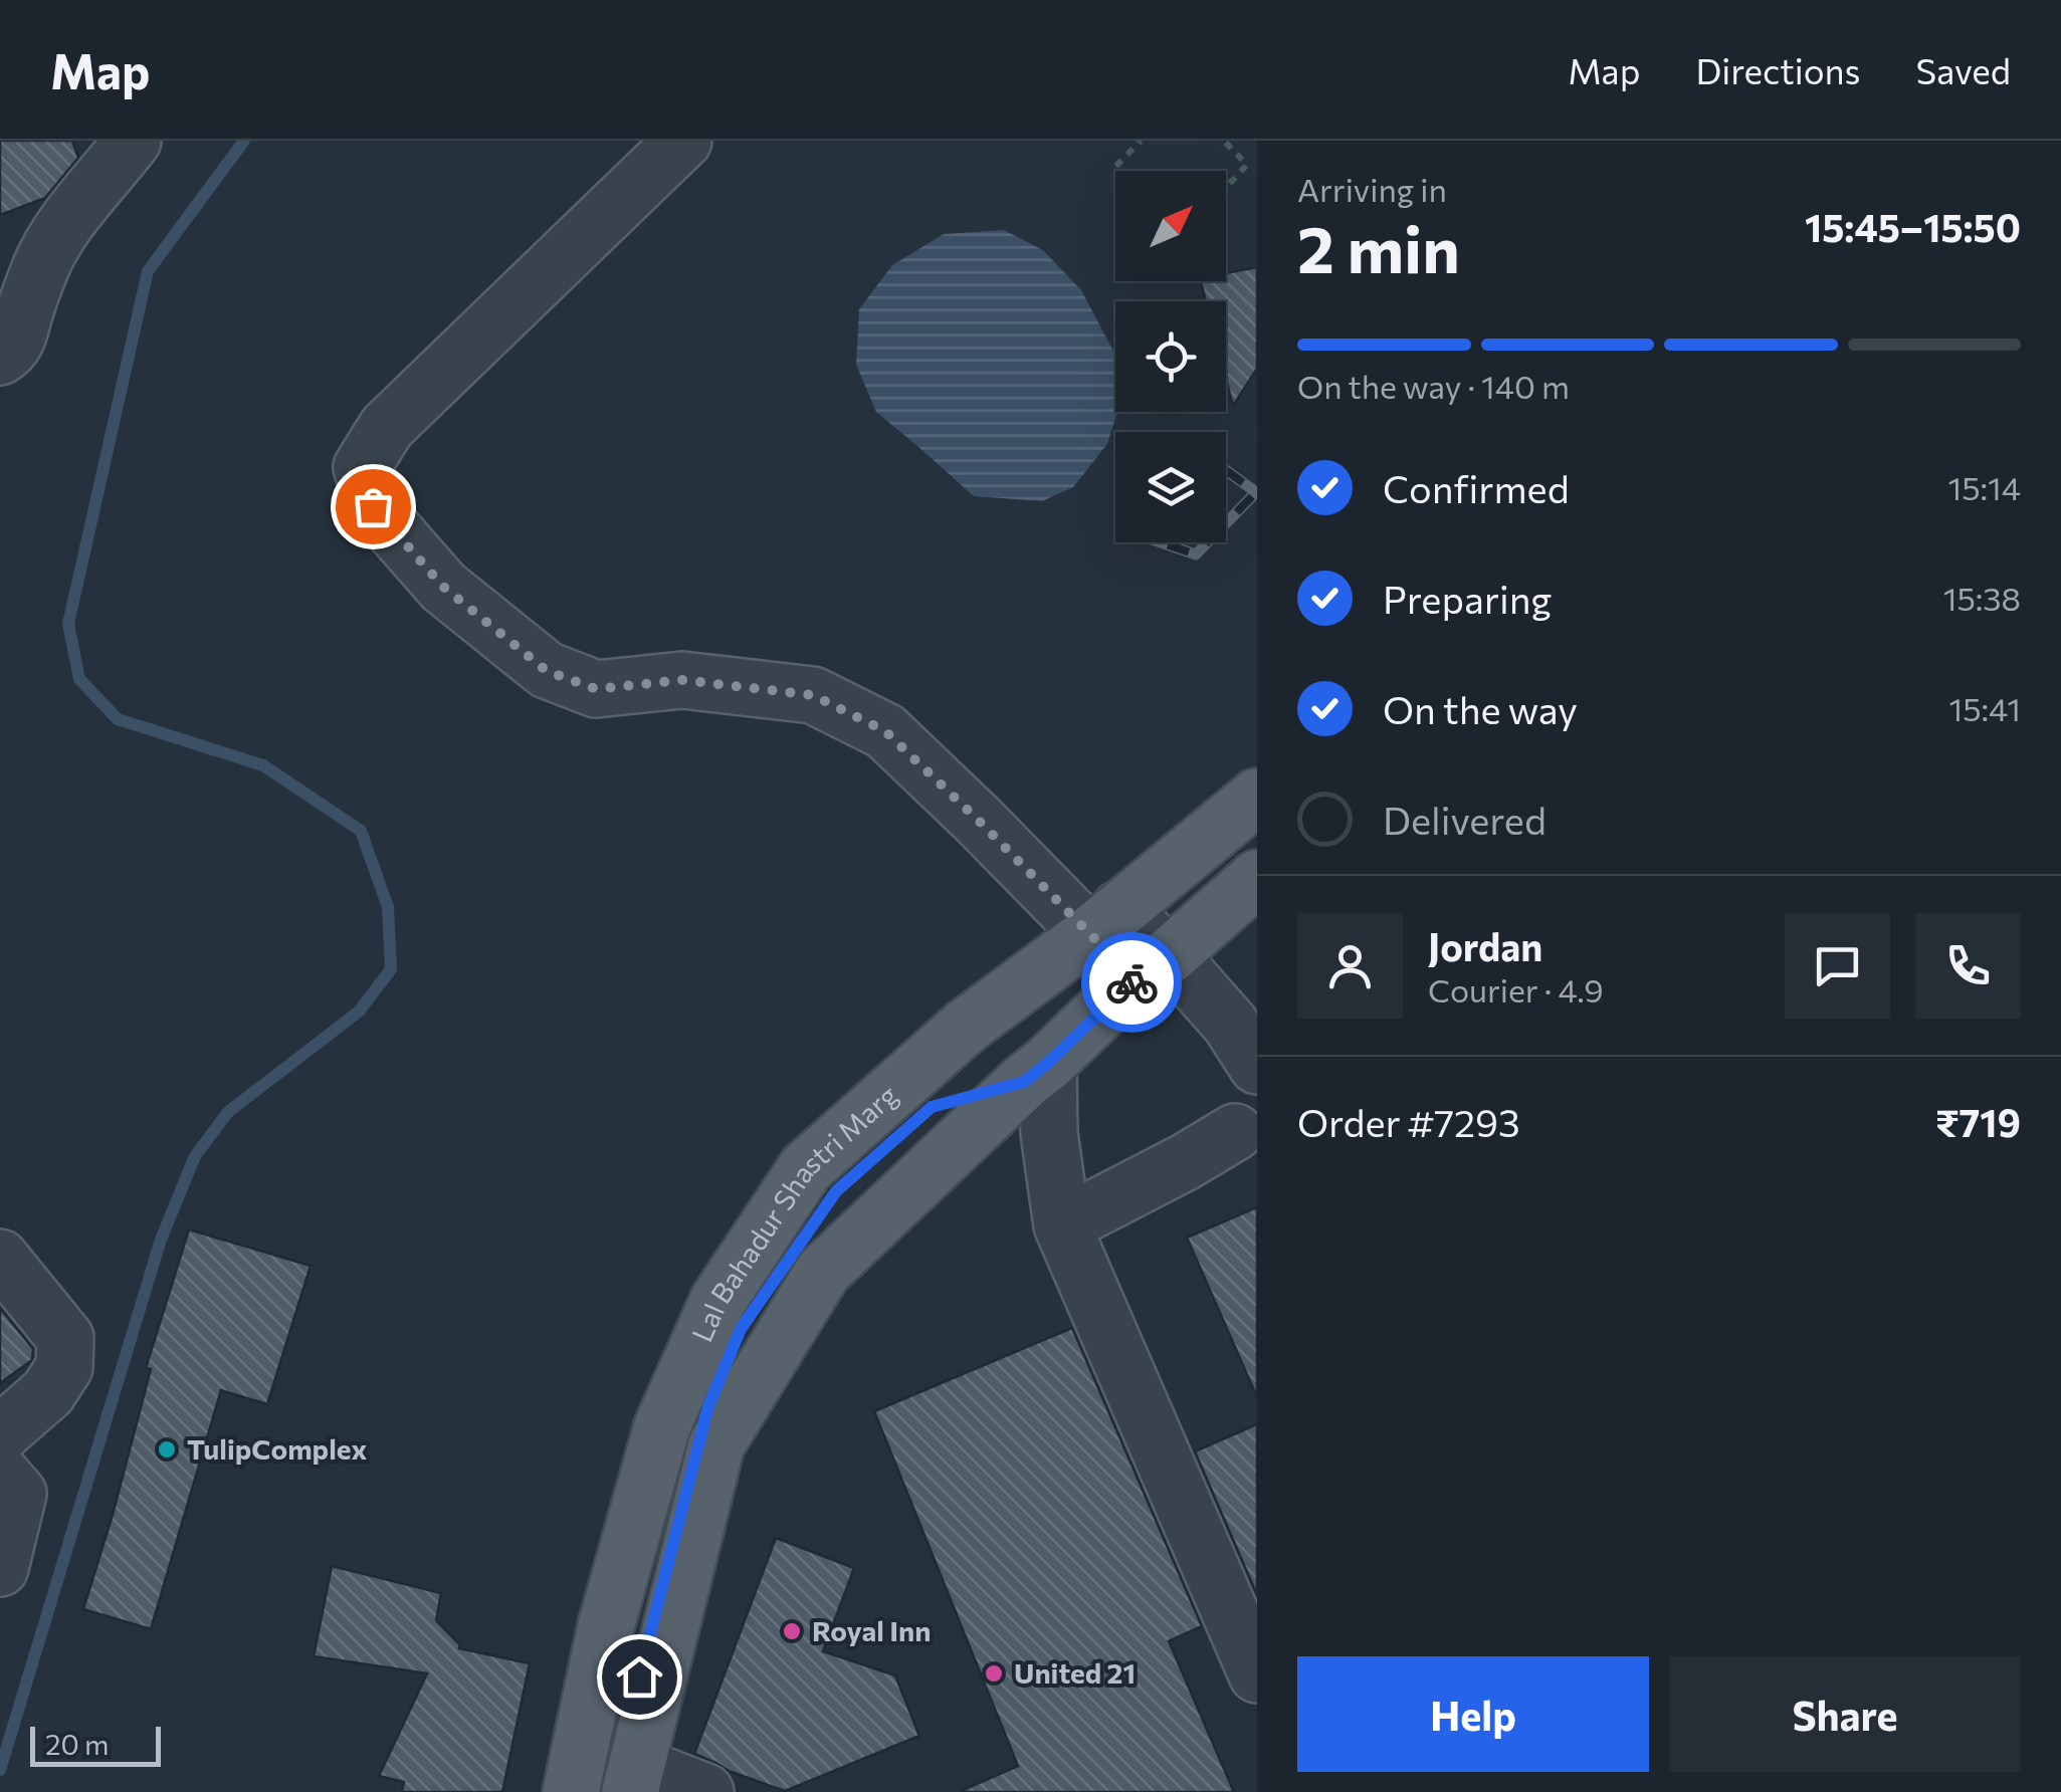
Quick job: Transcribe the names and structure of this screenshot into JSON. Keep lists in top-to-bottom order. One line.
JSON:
{"streets":{"main road":["Lal Bahadur Shastri Marg"]},"places":["TulipComplex","Royal Inn","United 21"],"scale_bar":"20 m","north":"top right","page":{"header":"Map","nav":["Map","Directions","Saved"],"heading":["2 min","Arriving in","15:45–15:50"],"panel":["Jordan","Courier · 4.9","Order #7293","₹719"],"bar":"On the way · 140 m","list":[["Confirmed","15:14"],["Preparing","15:38"],["On the way","15:41"],"Delivered"],"buttons":["Help","Share"],"scale":"20 m"}}
